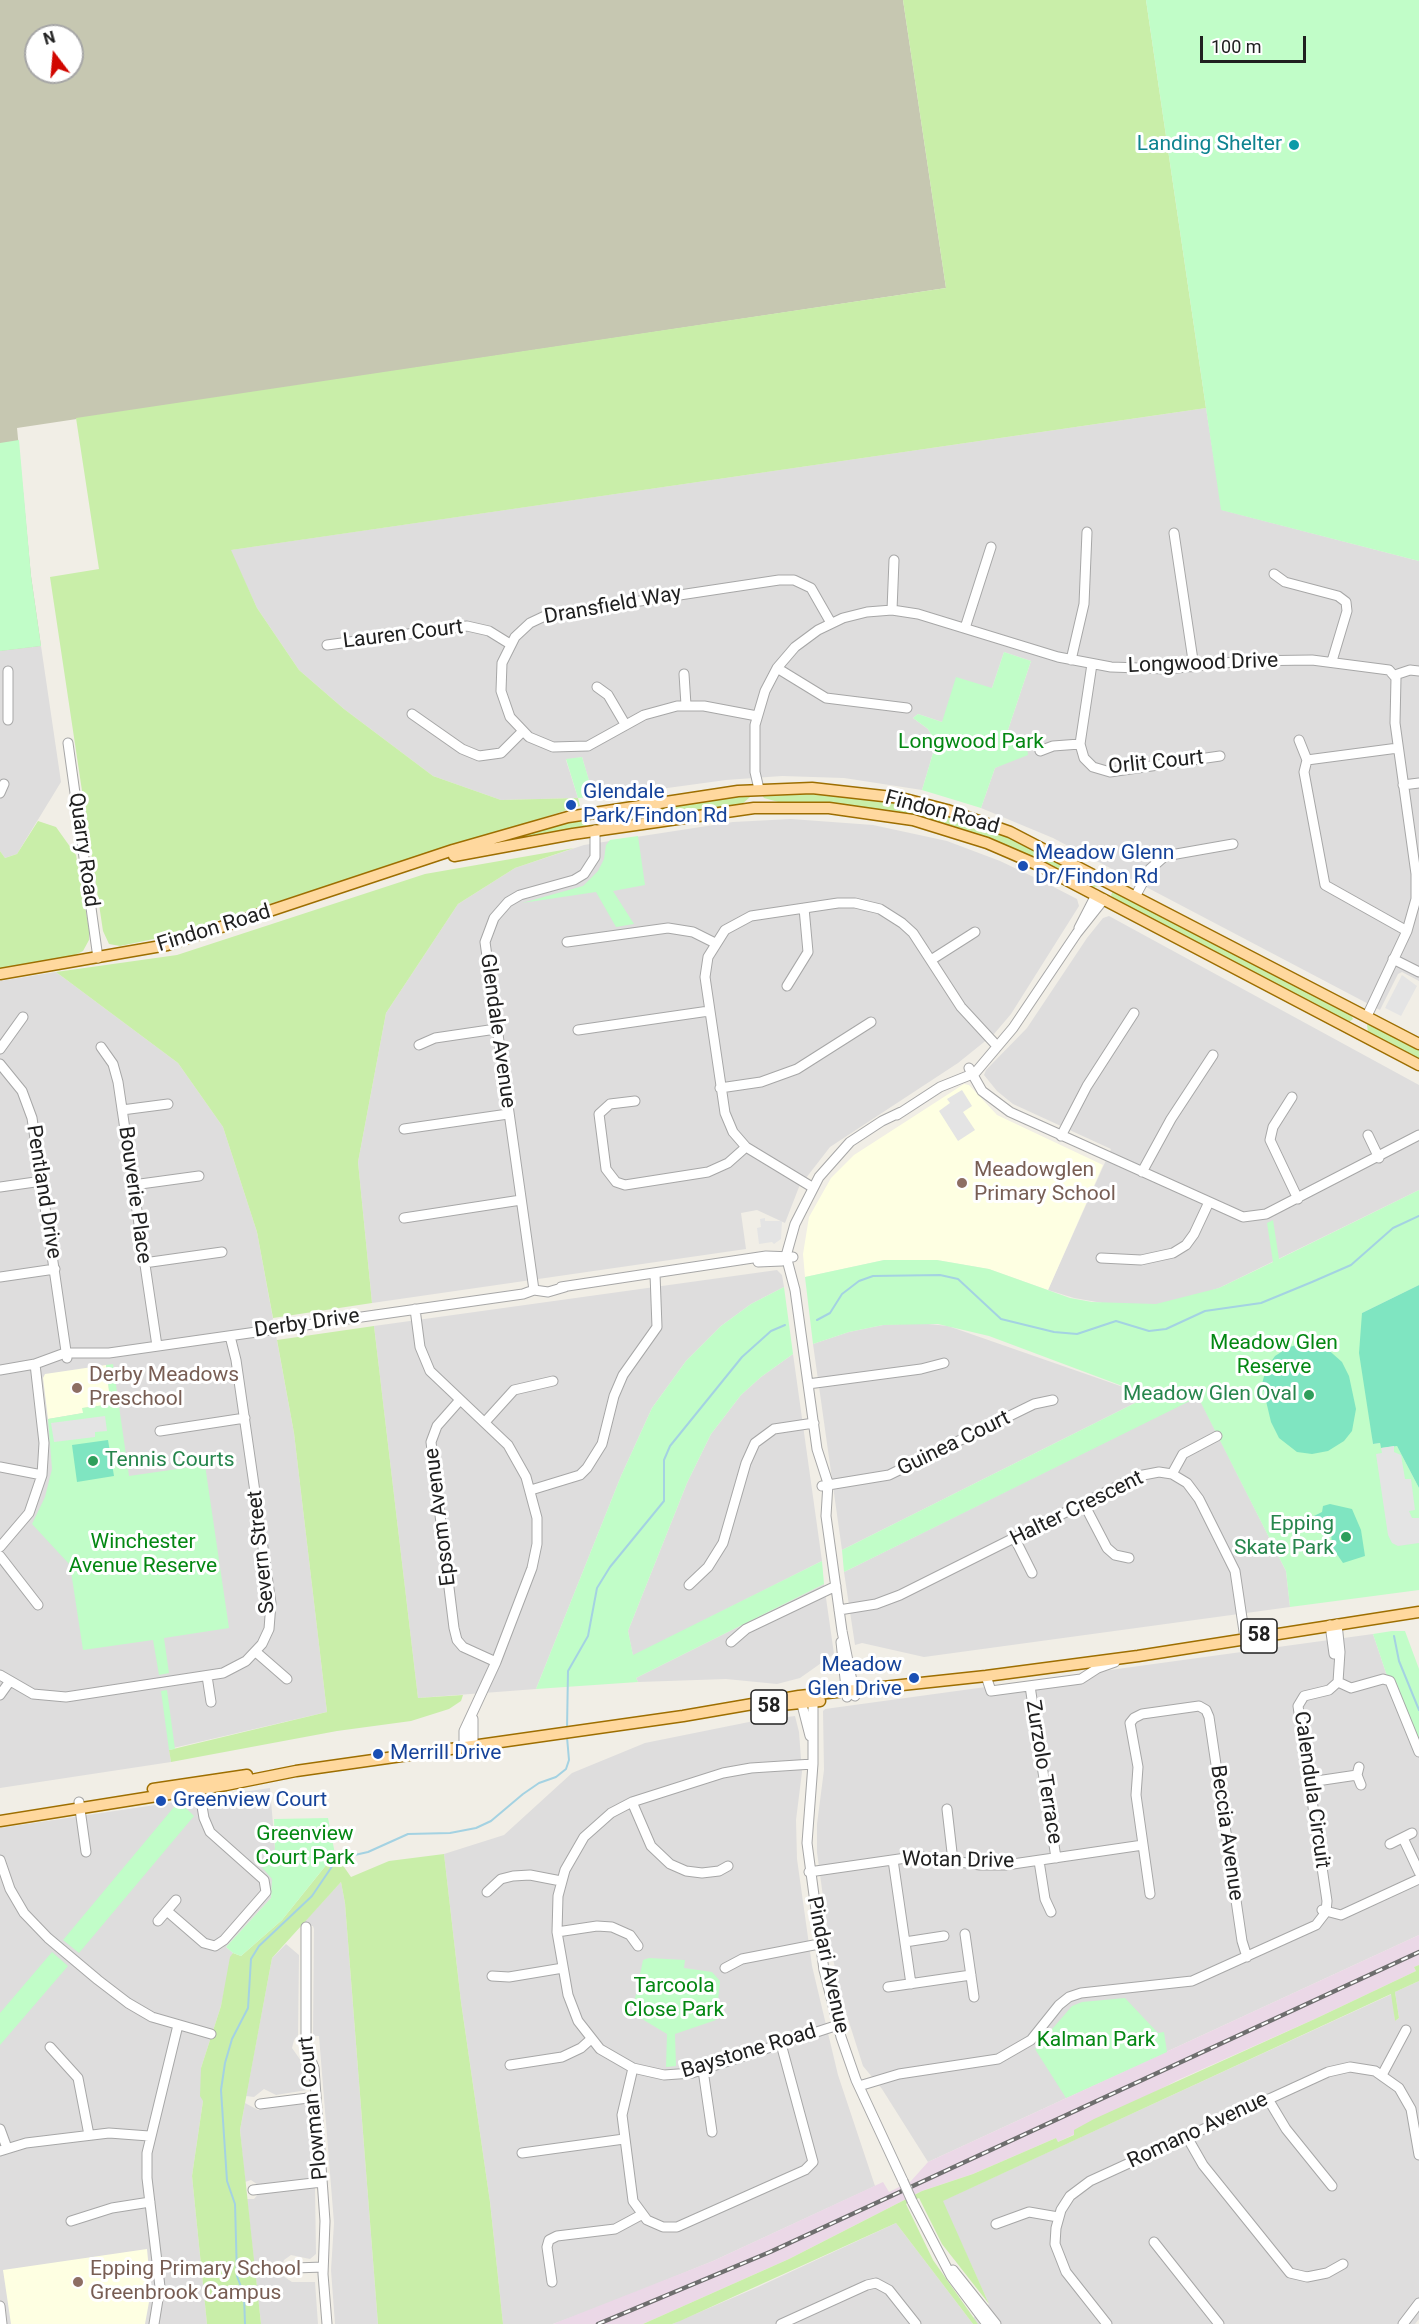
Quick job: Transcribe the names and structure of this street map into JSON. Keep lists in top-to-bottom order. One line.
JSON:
{"streets":{"main road":["Findon Road","58"],"street":["Dransfield Way","Lauren Court","Longwood Drive","Orlit Court","Quarry Road","Glendale Avenue","Pentland Drive","Bouverie Place","Derby Drive","Guinea Court","Halter Crescent","Epsom Avenue","Severn Street","Zurzolo Terrace","Calendula Circuit","Beccia Avenue","Wotan Drive","Pindari Avenue","Baystone Road","Plowman Court","Romano Avenue"]},"crossings":[["Dransfield Way","Lauren Court"],["Dransfield Way","Longwood Drive"],["Longwood Drive","Orlit Court"],["Longwood Drive","Findon Road"],["Findon Road","Quarry Road"],["Findon Road","Glendale Avenue"],["Glendale Avenue","Derby Drive"],["Pentland Drive","Derby Drive"],["Bouverie Place","Derby Drive"],["Derby Drive","Severn Street"],["Halter Crescent","58"],["58","Pindari Avenue"],["Zurzolo Terrace","Wotan Drive"],["Beccia Avenue","Wotan Drive"],["Wotan Drive","Pindari Avenue"],["Pindari Avenue","Baystone Road"]],"parks":["Longwood Park","Meadow Glen Reserve","Winchester Avenue Reserve","Greenview Court Park","Tarcoola Close Park","Kalman Park"],"places":["Landing Shelter","Glendale Park/Findon Rd","Meadow Glenn Dr/Findon Rd","Meadowglen Primary School","Derby Meadows Preschool","Meadow Glen Oval","Tennis Courts","Epping Skate Park","Meadow Glen Drive","Merrill Drive","Greenview Court","Epping Primary School Greenbrook Campus"],"scale_bar":"100 m","north":"top"}
